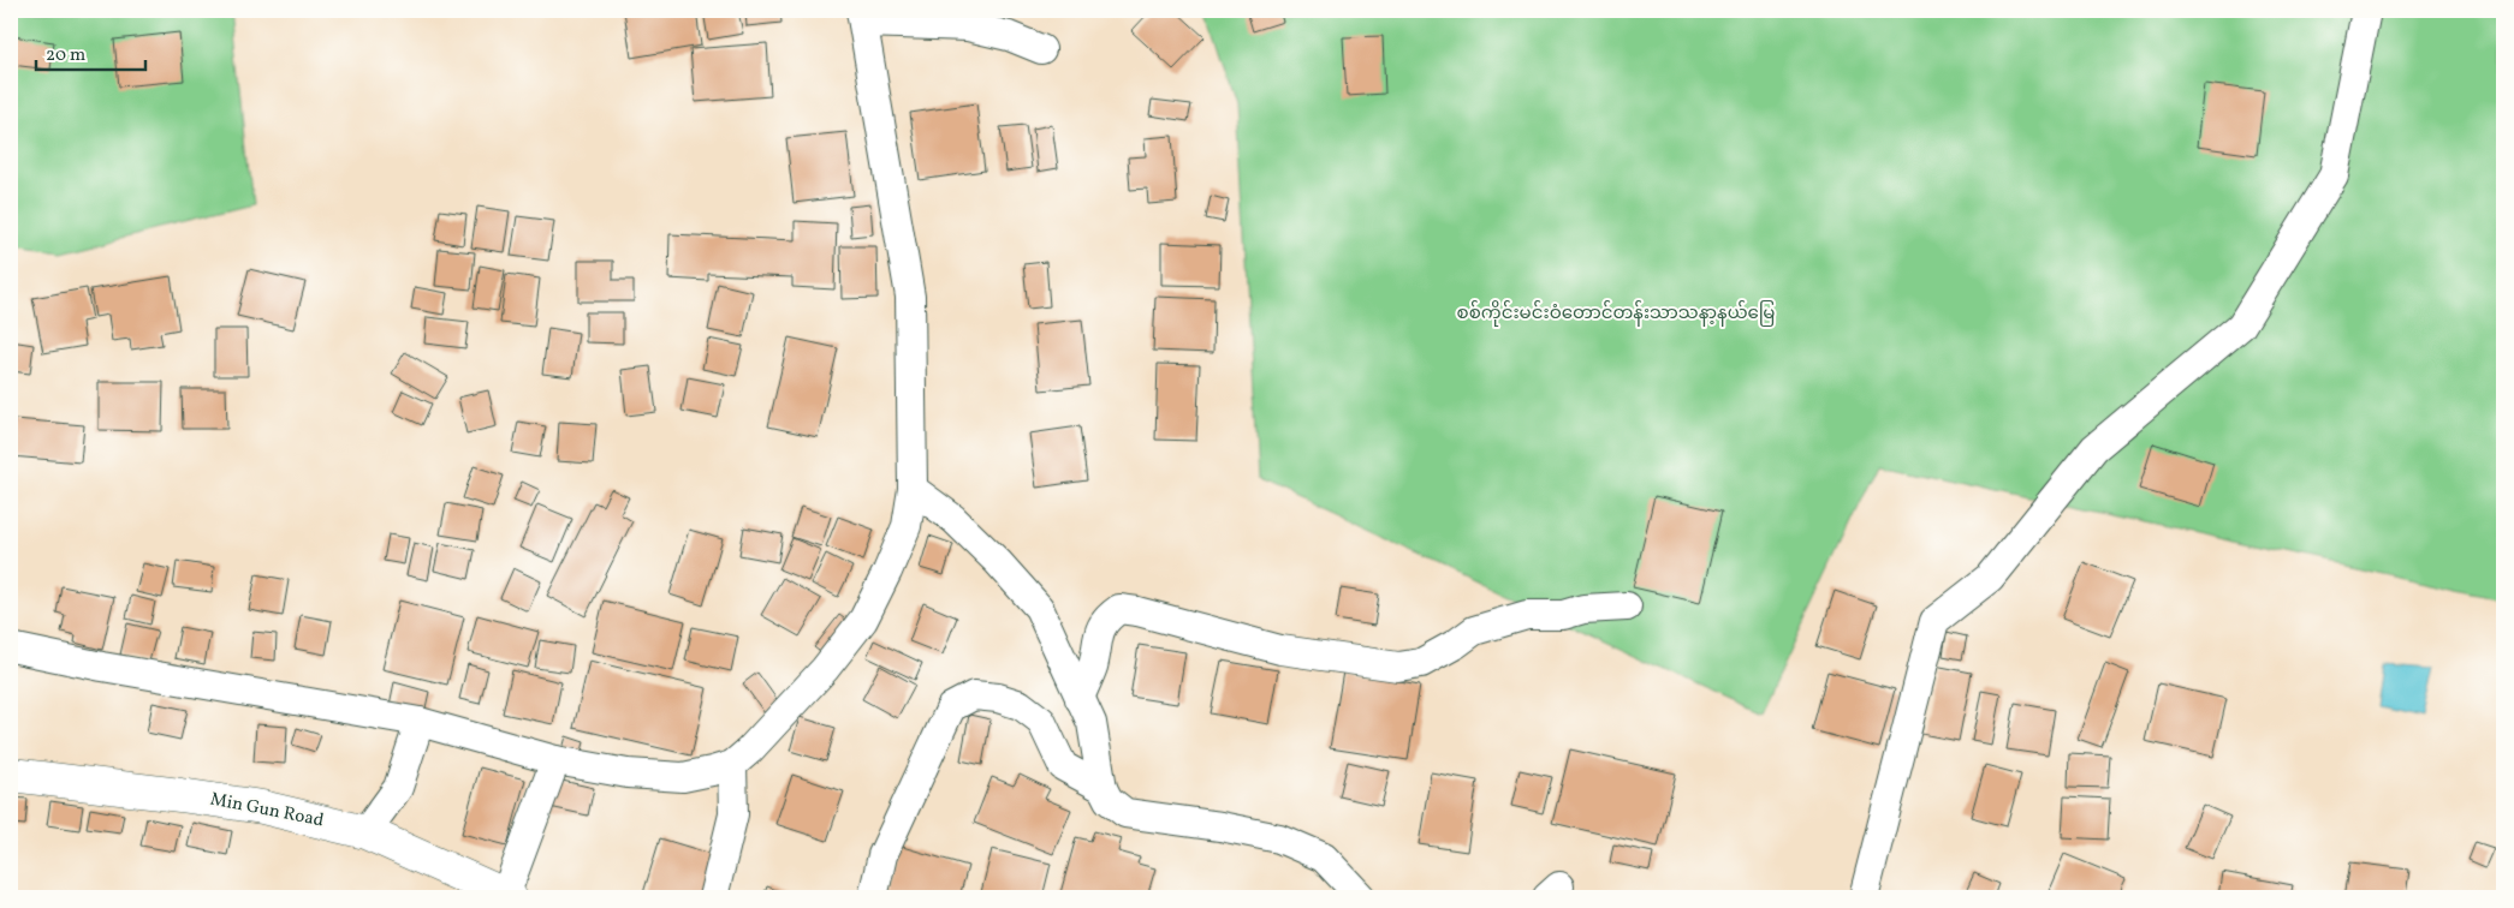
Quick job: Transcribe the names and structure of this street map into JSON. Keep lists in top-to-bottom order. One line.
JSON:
{"streets":{"street":["Min Gun Road"]},"parks":["စစ်ကိုင်းမင်းဝံတောင်တန်းသာသနာ့နယ်မြေ"],"scale_bar":"20 m"}
